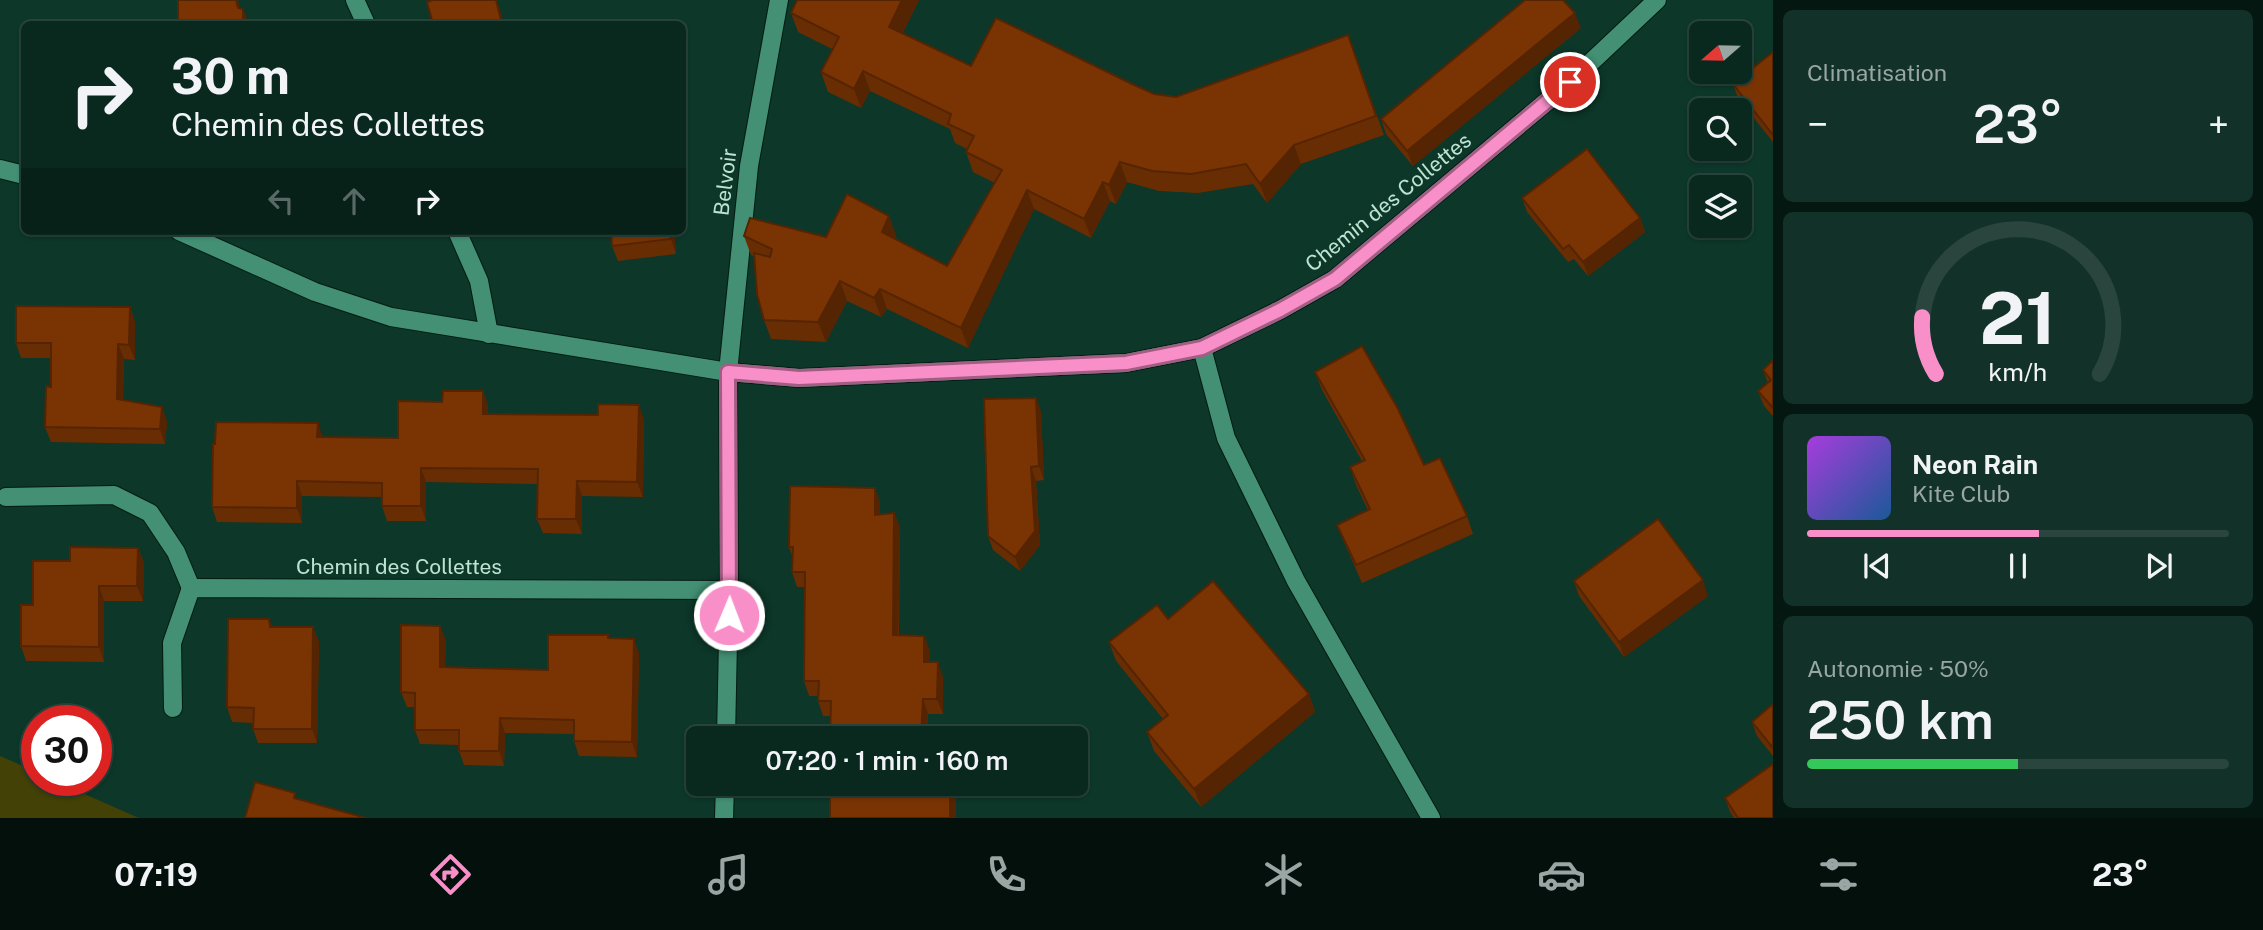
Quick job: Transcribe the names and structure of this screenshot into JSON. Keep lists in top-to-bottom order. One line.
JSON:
{"streets":{"street":["Belvoir","Chemin des Collettes"]},"crossings":[["Belvoir","Chemin des Collettes"]],"north":"left","page":{"tile":["Climatisation",["Autonomie · 50%","250 km"]],"turn":["30 m","Chemin des Collettes"],"heat":["−","23°","+"],"song":["Neon Rain","Kite Club"],"limit":"30","trip":"07:20 · 1 min · 160 m","tabs":["07:19","23°"],"gauge":["21","km/h"]}}
